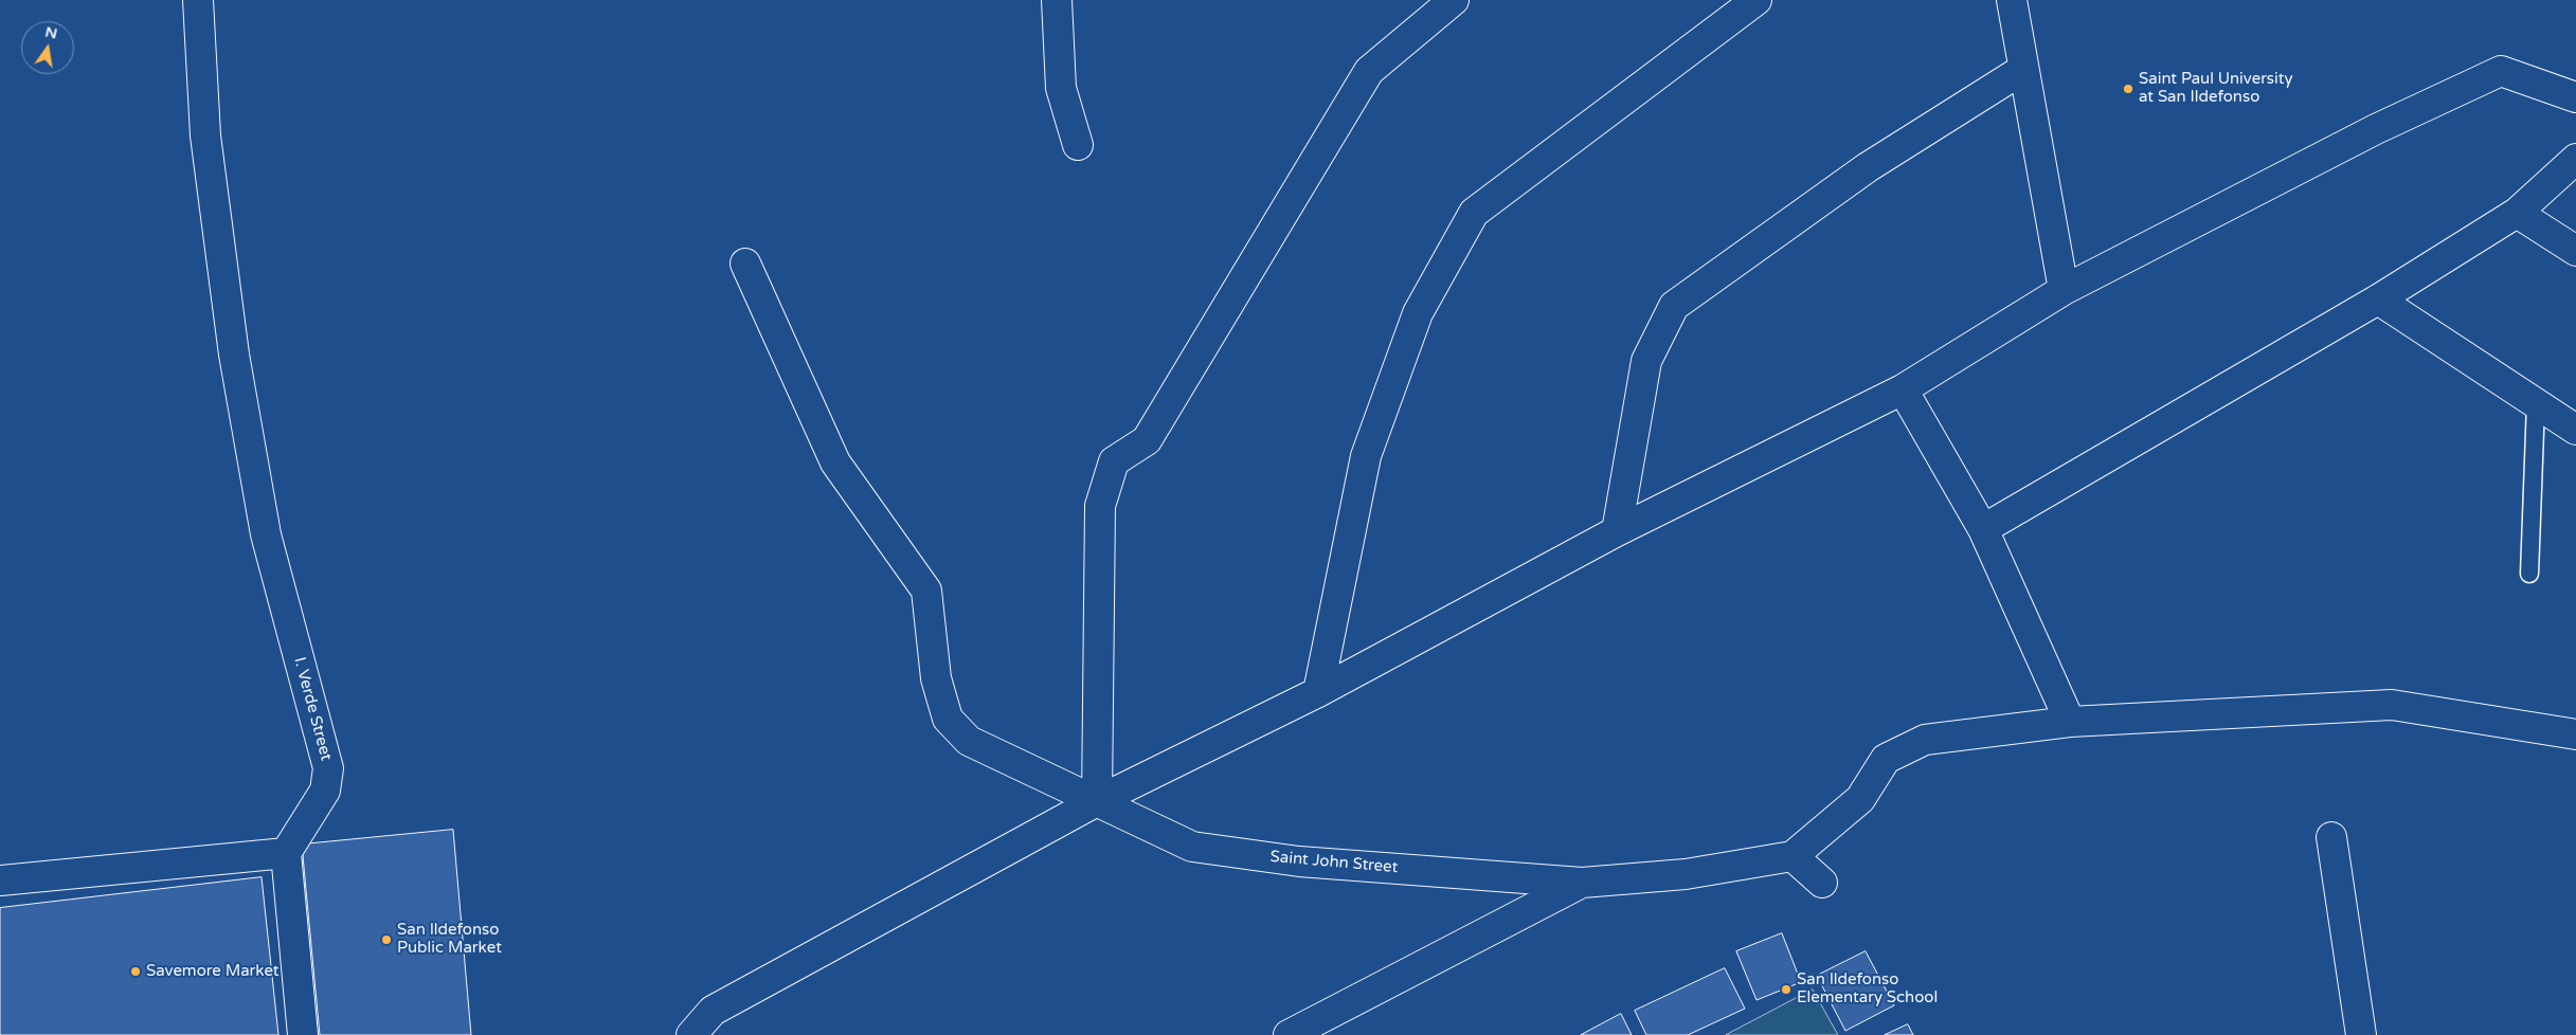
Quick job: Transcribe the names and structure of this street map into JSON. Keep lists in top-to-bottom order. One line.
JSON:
{"streets":{"street":["I. Verde Street","Saint John Street"]},"places":["Saint Paul University at San Ildefonso","San Ildefonso Public Market","Savemore Market","San Ildefonso Elementary School"],"north":"top"}
